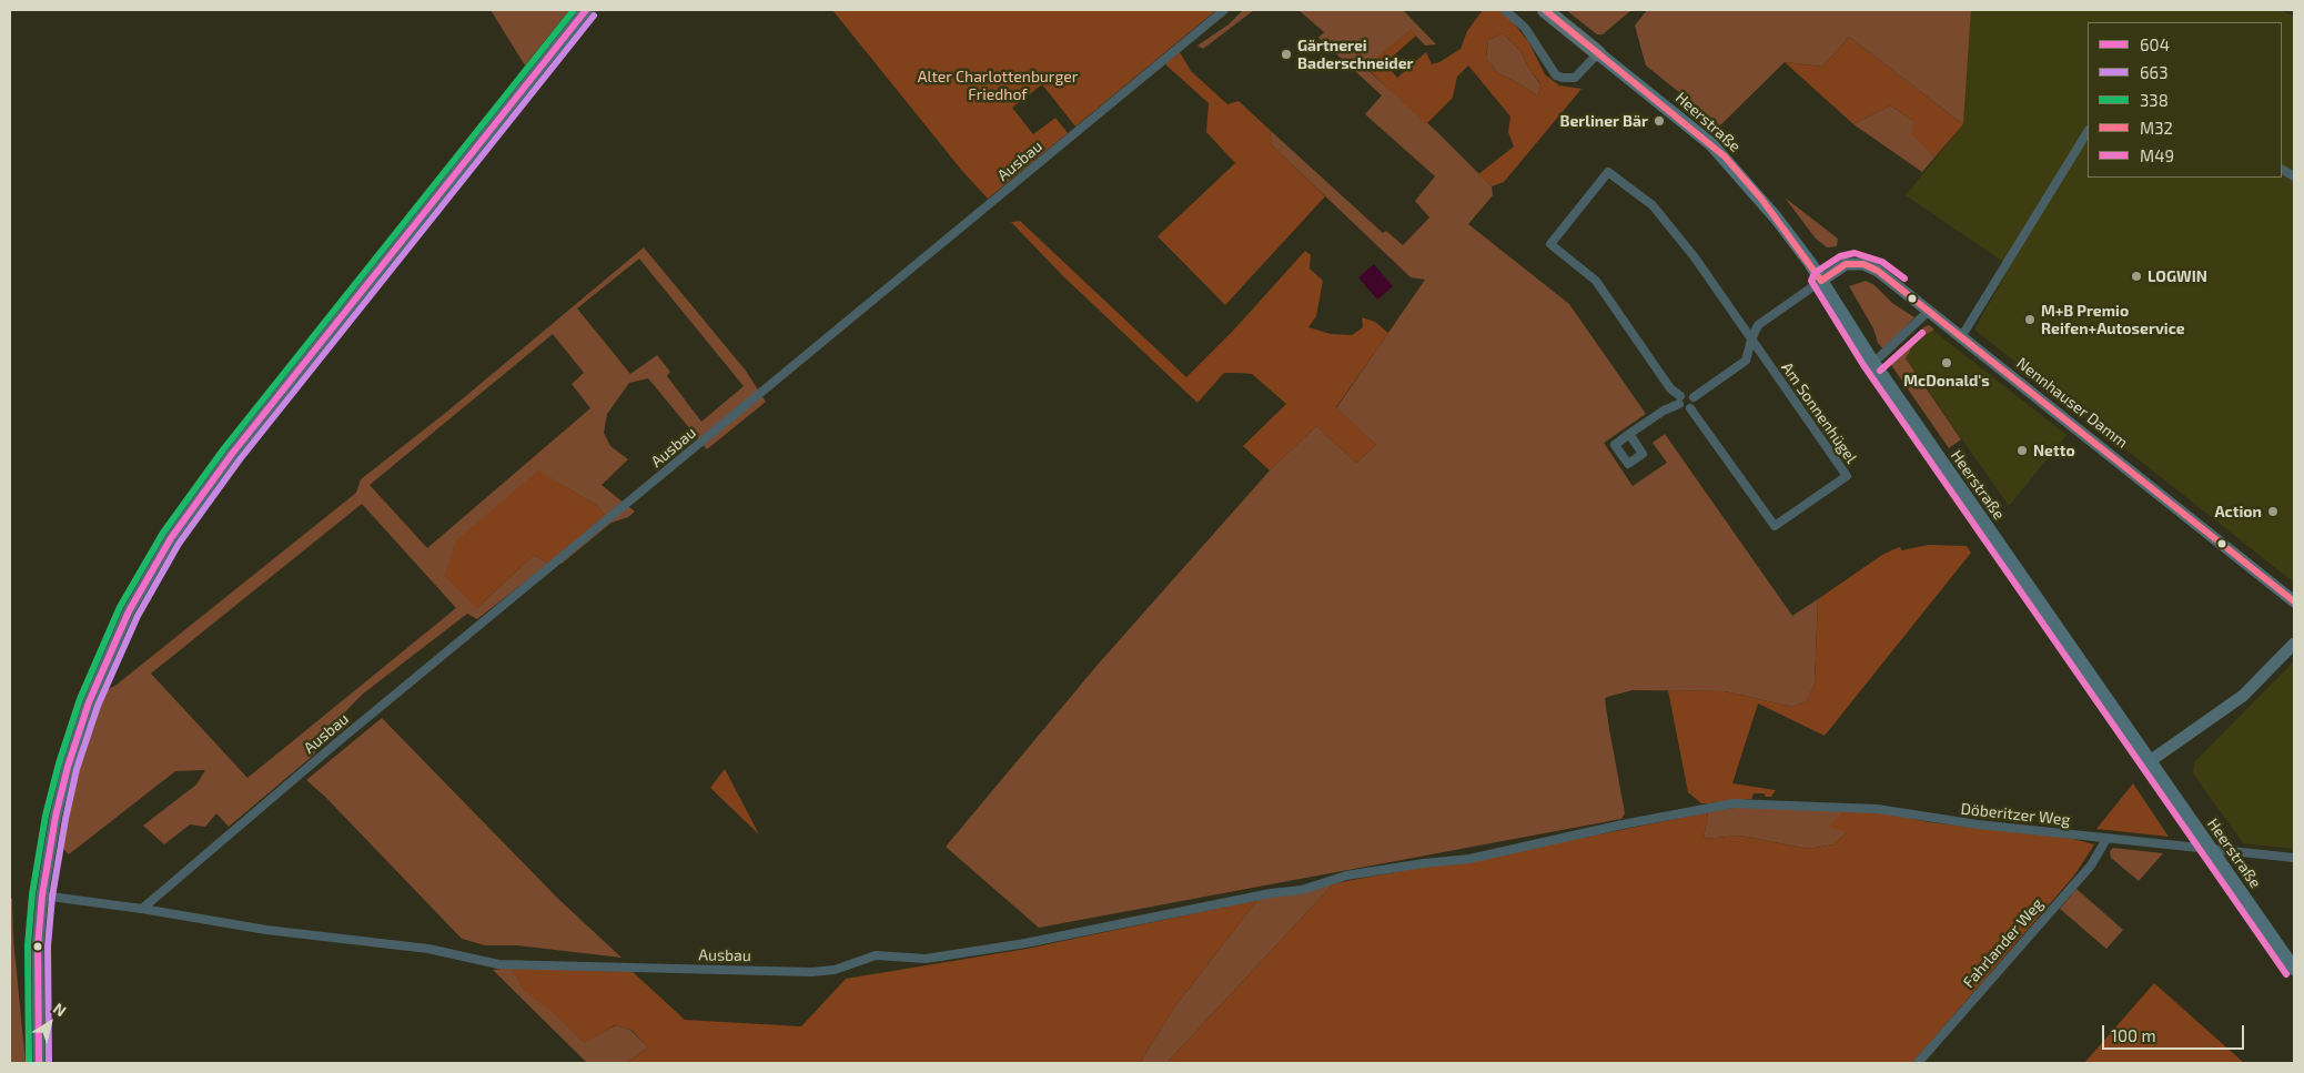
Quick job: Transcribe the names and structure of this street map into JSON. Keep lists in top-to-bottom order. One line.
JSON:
{"streets":{"main road":["Heerstraße","Nennhauser Damm"],"street":["Ausbau","Am Sonnenhügel","Döberitzer Weg","Fahrlander Weg"]},"crossings":[["Heerstraße","Nennhauser Damm"],["Heerstraße","Döberitzer Weg"],["Ausbau","Döberitzer Weg"],["Döberitzer Weg","Fahrlander Weg"]],"parks":["Alter Charlottenburger Friedhof"],"places":["Gärtnerei Baderschneider","Berliner Bär","LOGWIN","M+B Premio Reifen+Autoservice","McDonald's","Netto","Action"],"lines":["transit line 604","transit line 338","transit line M32","transit line 663","transit line M49"],"legend":["604","663","338","M32","M49"],"scale_bar":"100 m","north":"top right"}
